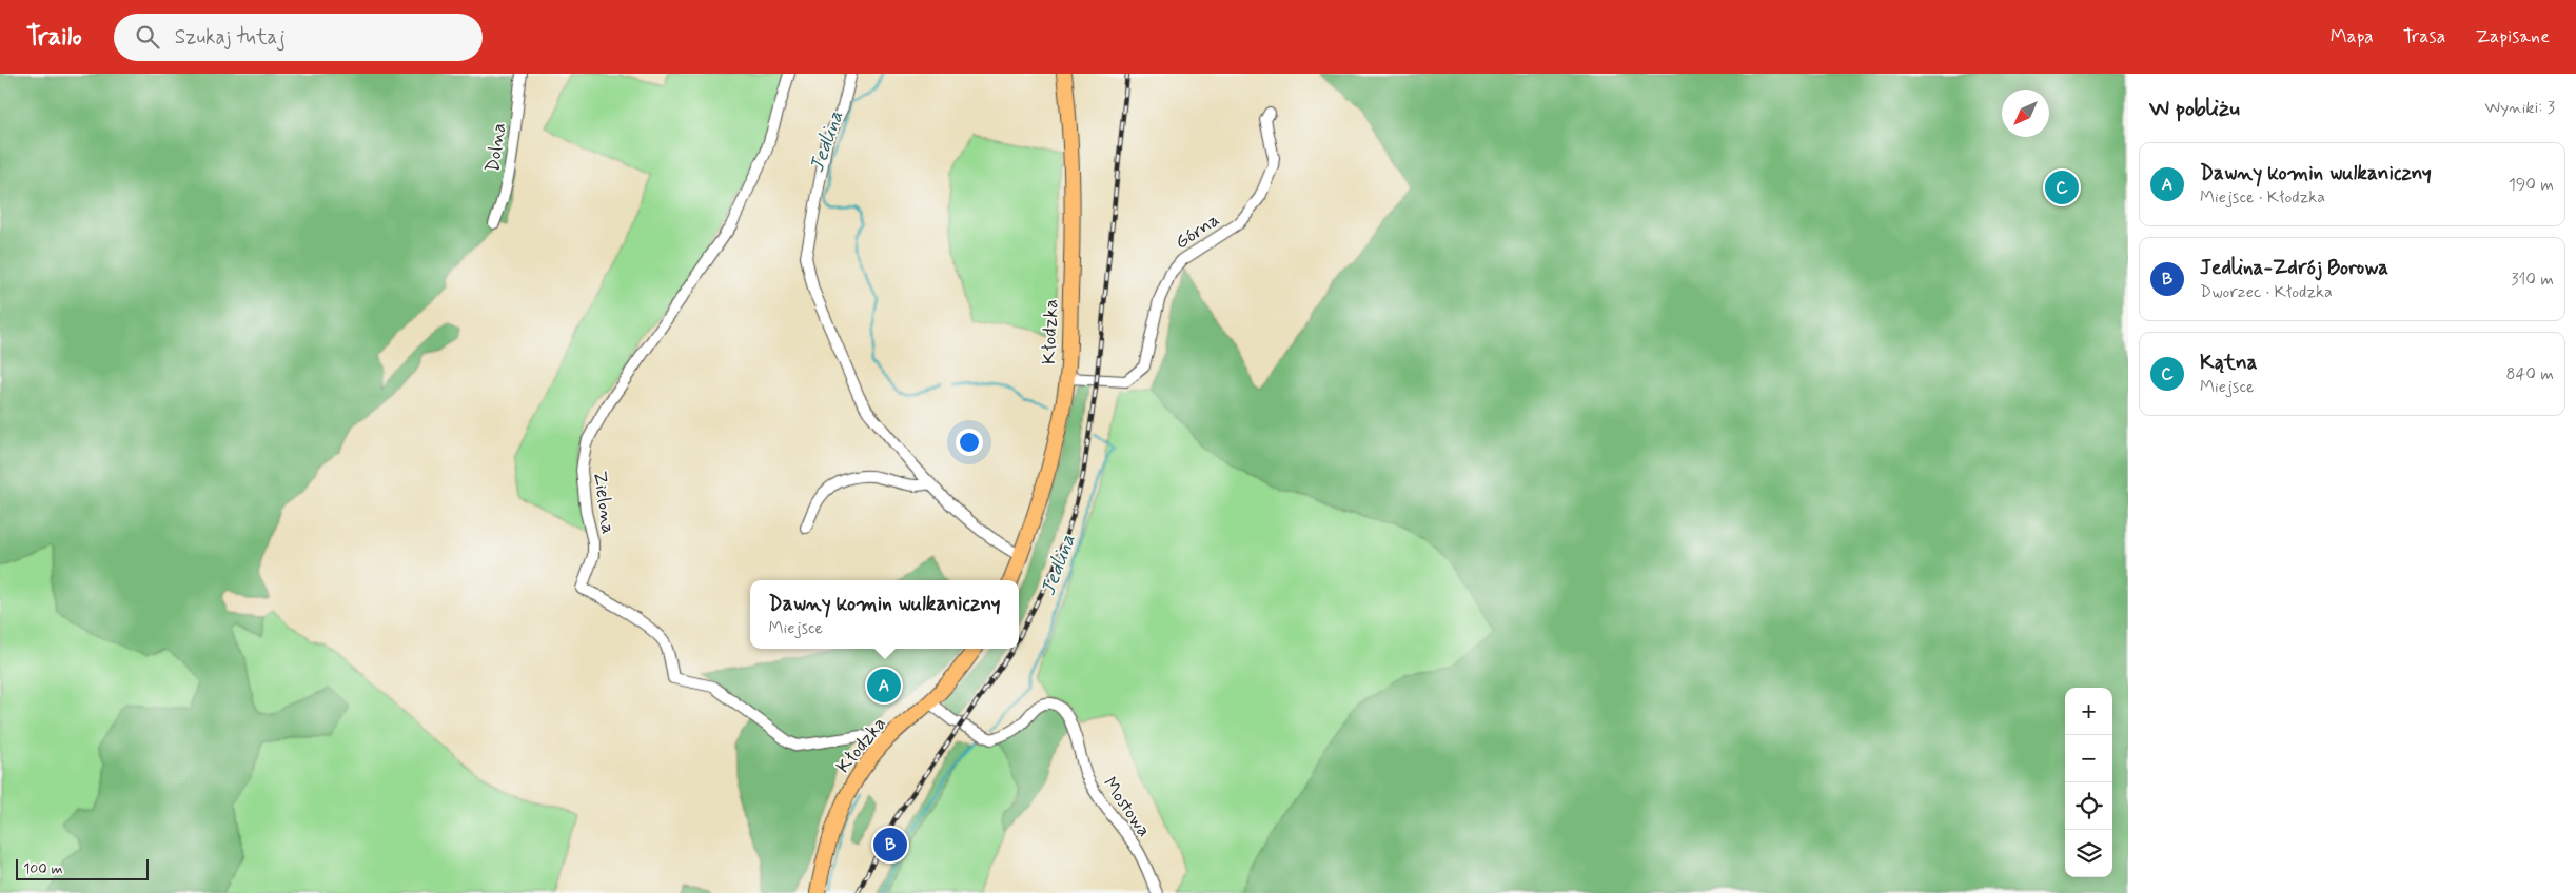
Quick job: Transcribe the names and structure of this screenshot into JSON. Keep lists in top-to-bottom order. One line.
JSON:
{"streets":{"main road":["Kłodzka"],"street":["Dolna","Górna","Zielona","Mostowa"]},"crossings":[["Górna","Kłodzka"],["Kłodzka","Zielona"],["Kłodzka","Mostowa"]],"water":["Jedlina"],"scale_bar":"100 m","north":"bottom left","page":{"header":"Trailo","search":"Szukaj tutaj","nav":["Mapa","Trasa","Zapisane"],"heading":["W pobliżu","Wyniki: 3"],"list":[{"mark":"A","name":"Dawny komin wulkaniczny","note":"Miejsce · Kłodzka","value":"190 m"},{"mark":"B","name":"Jedlina-Zdrój Borowa","note":"Dworzec · Kłodzka","value":"310 m"},{"mark":"C","name":"Kątna","note":"Miejsce","value":"840 m"}],"pins":["C","A","B"],"popup":["Dawny komin wulkaniczny","Miejsce"],"map_buttons":["+","−"],"scale":"100 m"}}
